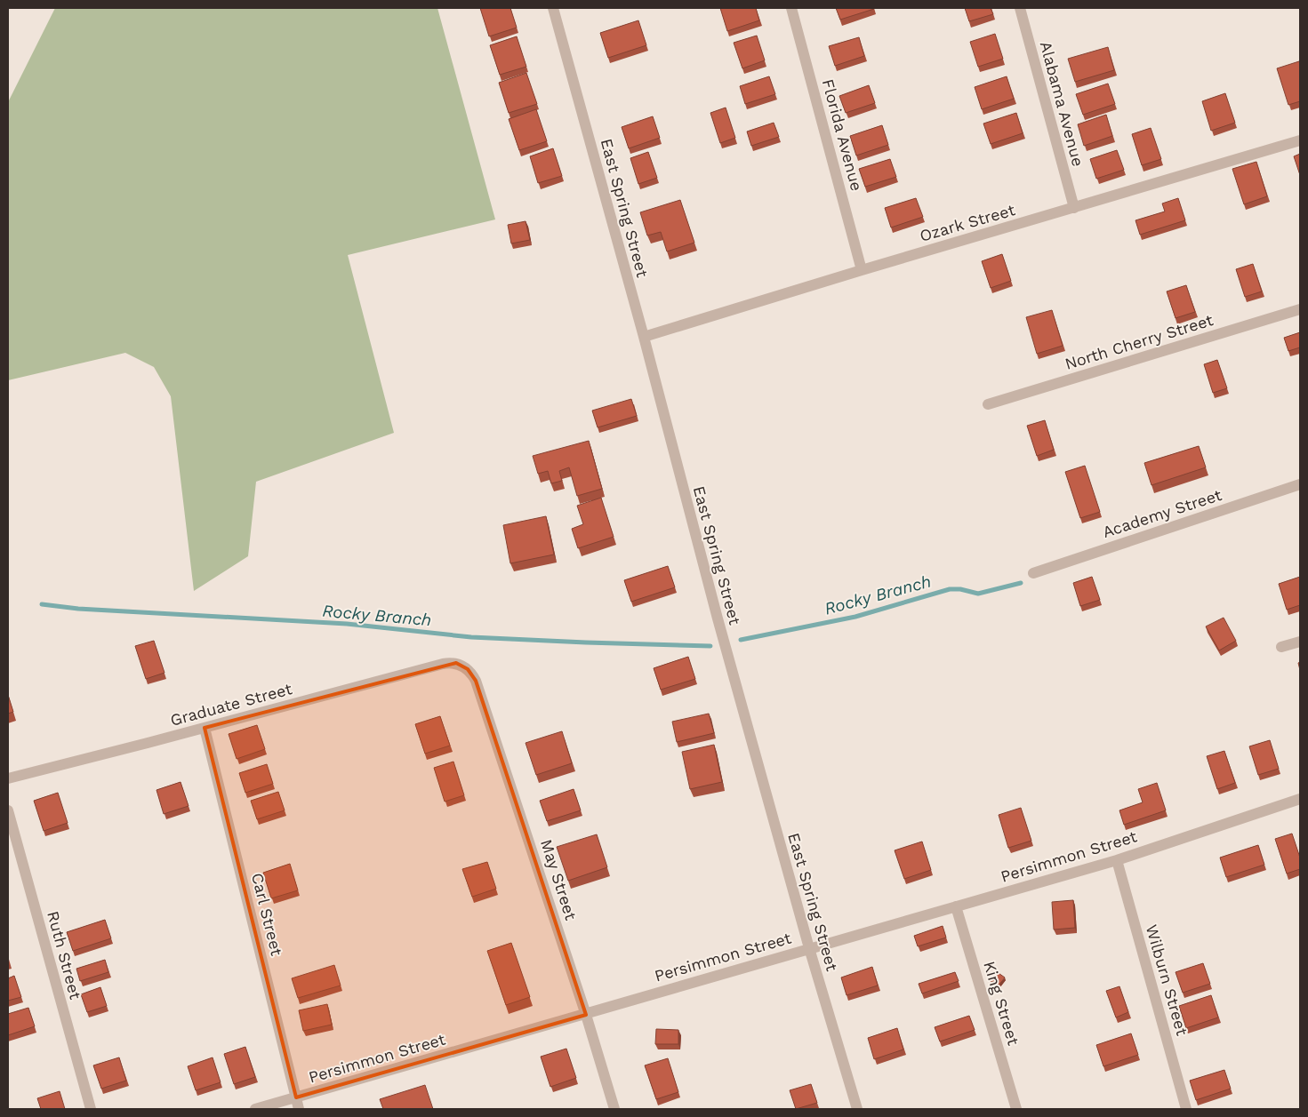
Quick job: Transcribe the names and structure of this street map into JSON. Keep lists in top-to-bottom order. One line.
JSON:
{"streets":{"street":["Alabama Avenue","Florida Avenue","East Spring Street","Ozark Street","North Cherry Street","Academy Street","Graduate Street","Persimmon Street","May Street","Carl Street","Ruth Street","Wilburn Street","King Street"]},"crossings":[["Alabama Avenue","Ozark Street"],["Florida Avenue","Ozark Street"],["East Spring Street","Ozark Street"],["East Spring Street","Persimmon Street"],["Graduate Street","May Street"],["Graduate Street","Carl Street"],["Persimmon Street","May Street"],["Persimmon Street","Carl Street"],["Persimmon Street","Wilburn Street"],["Persimmon Street","King Street"]],"water":["Rocky Branch"]}
